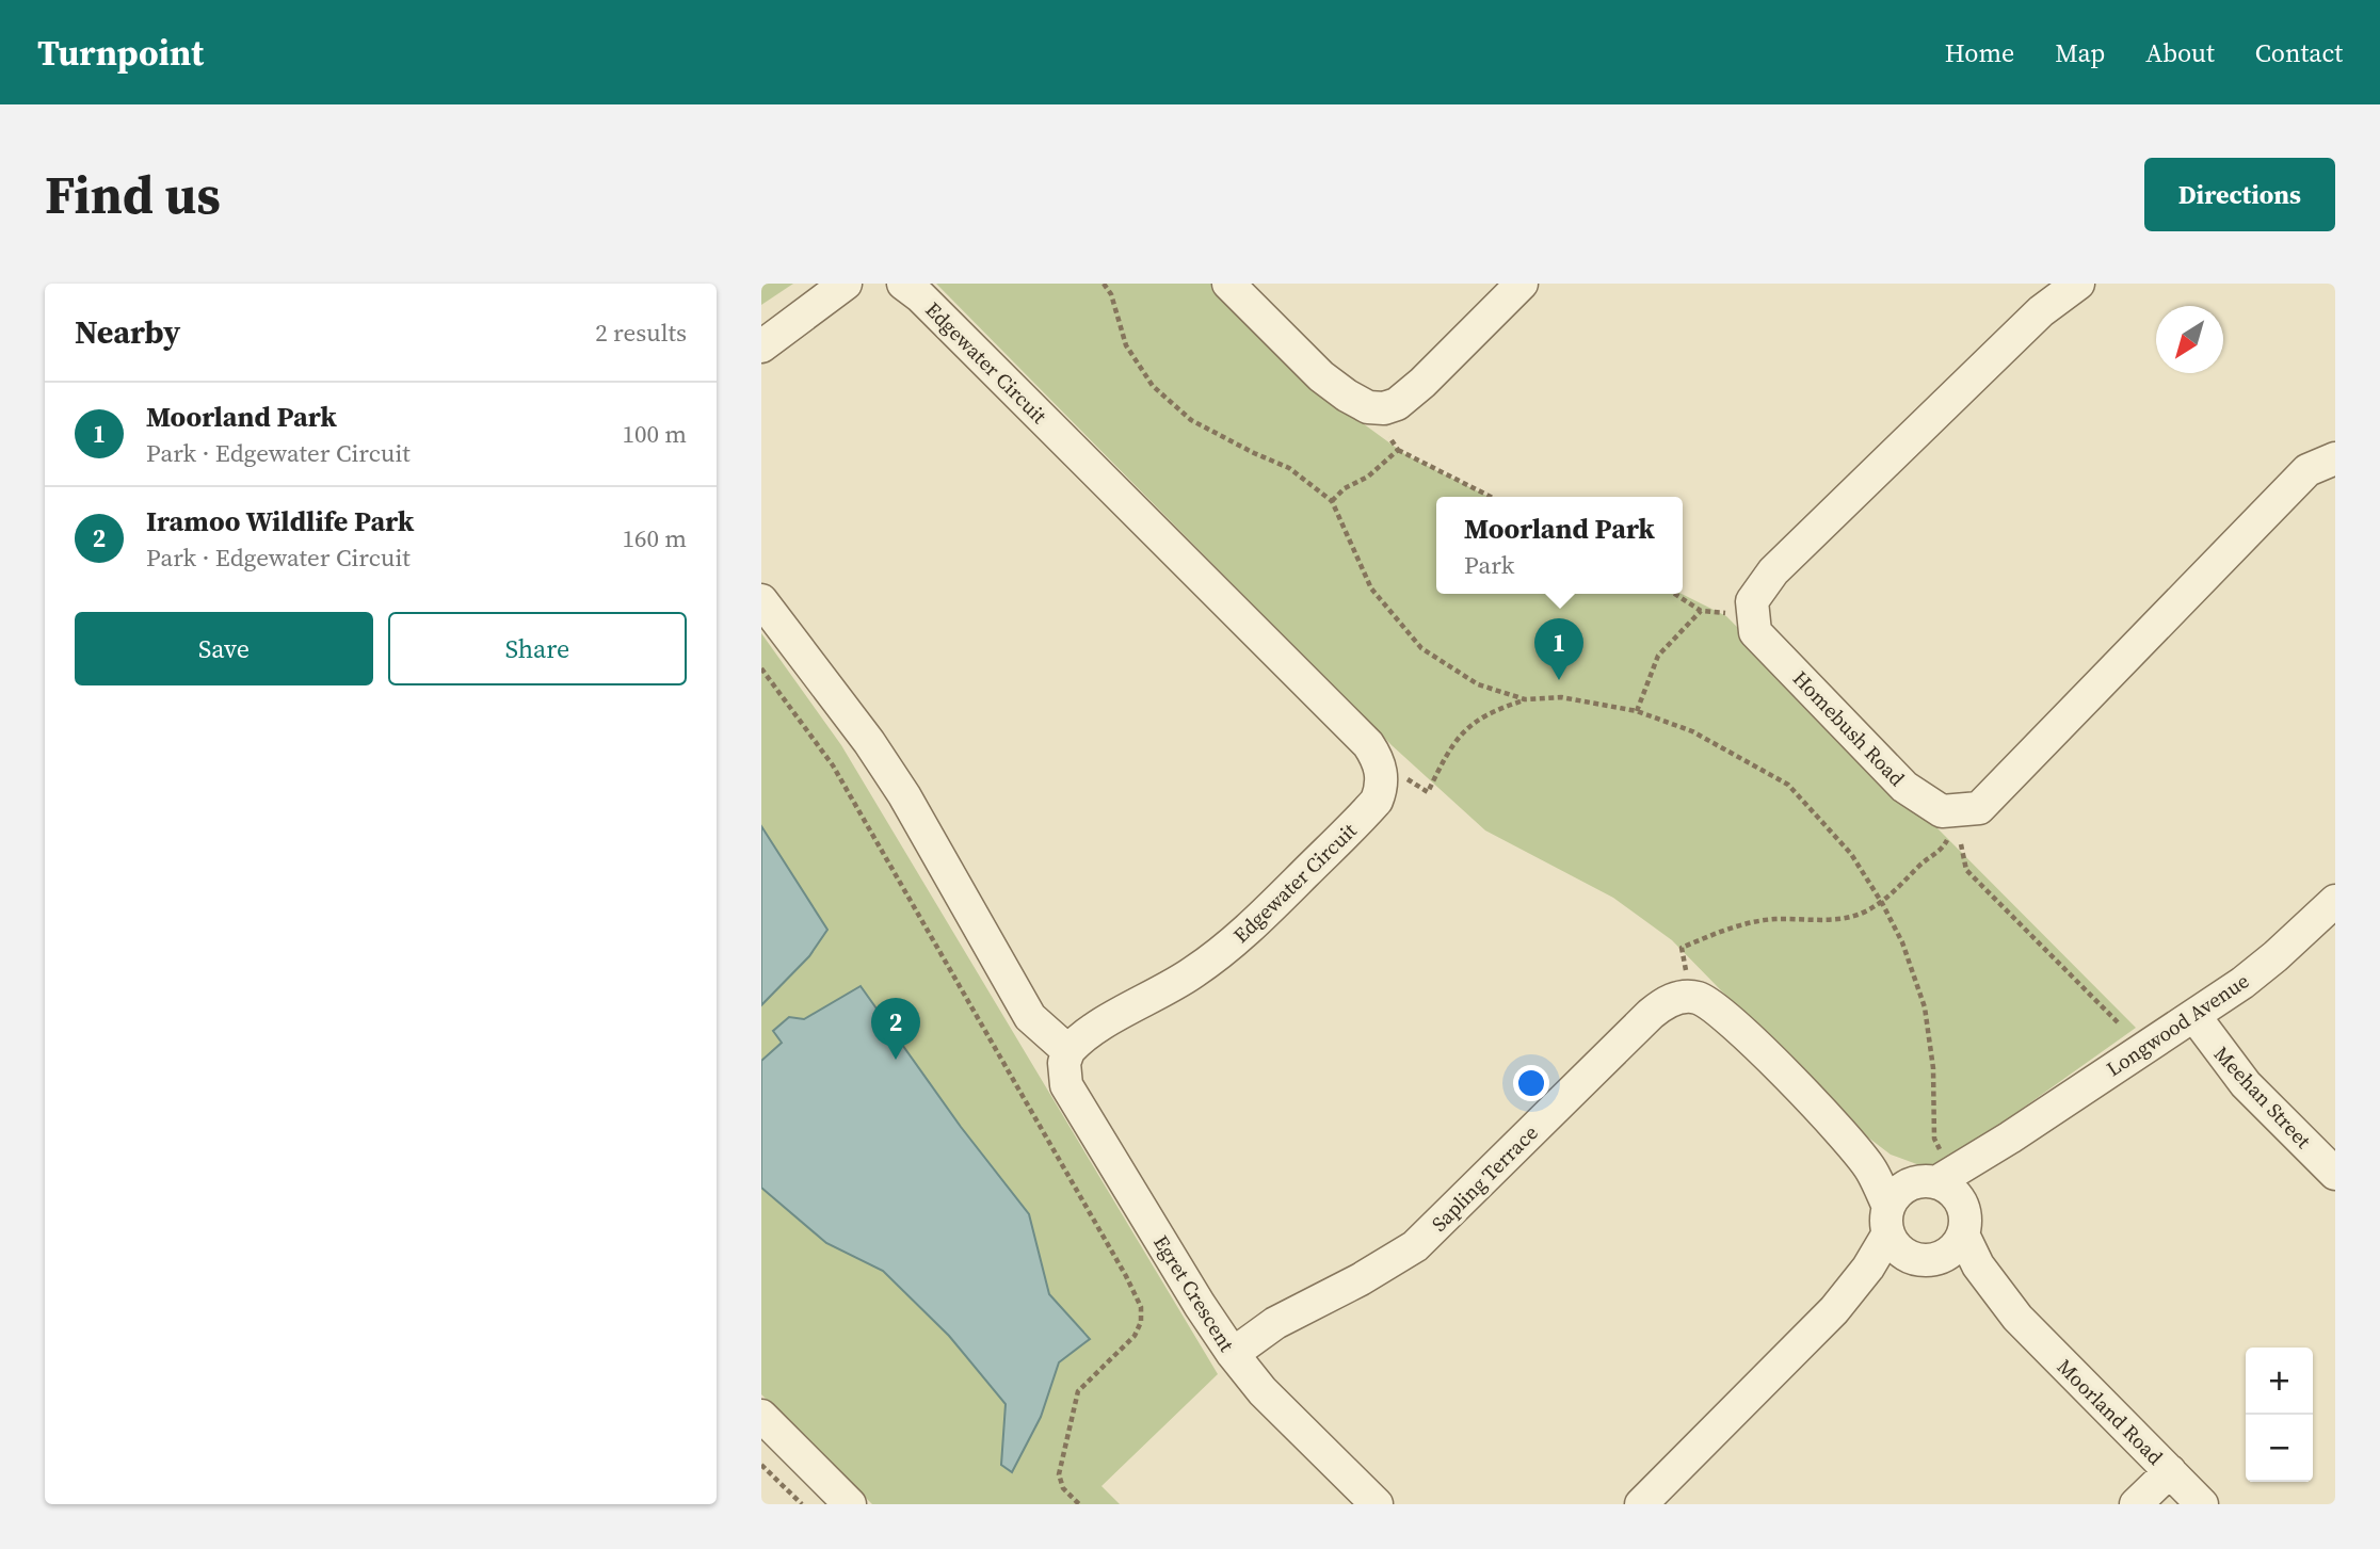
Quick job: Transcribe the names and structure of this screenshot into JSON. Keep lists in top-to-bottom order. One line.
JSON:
{"streets":{"street":["Edgewater Circuit","Homebush Road","Longwood Avenue","Meehan Street","Sapling Terrace","Egret Crescent","Moorland Road"]},"crossings":[["Edgewater Circuit","Egret Crescent"],["Longwood Avenue","Meehan Street"],["Longwood Avenue","Sapling Terrace"],["Longwood Avenue","Moorland Road"],["Sapling Terrace","Egret Crescent"],["Sapling Terrace","Moorland Road"]],"north":"bottom left","page":{"header":"Turnpoint","nav":["Home","Map","About","Contact"],"buttons":["Directions",["Save","Share"]],"title":"Find us","heading":["Nearby","2 results"],"list":[{"mark":"1","name":"Moorland Park","note":"Park · Edgewater Circuit","value":"100 m"},{"mark":"2","name":"Iramoo Wildlife Park","note":"Park · Edgewater Circuit","value":"160 m"}],"popup":["Moorland Park","Park"],"pins":["1","2"],"map_buttons":["+","−"]}}
